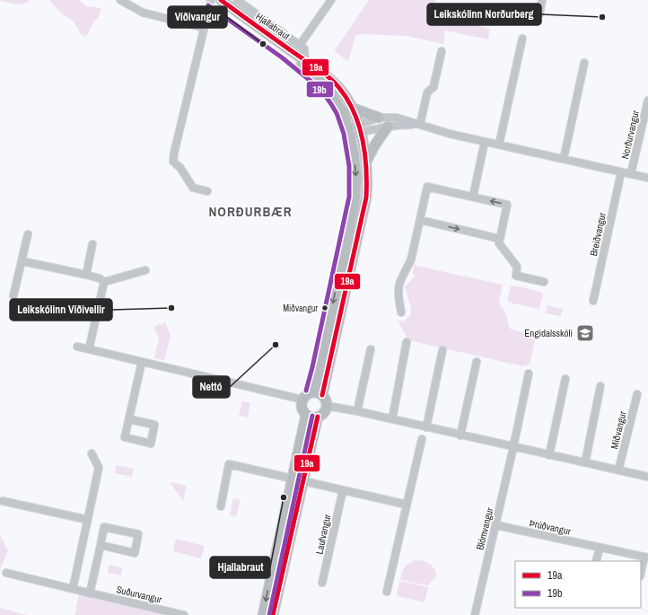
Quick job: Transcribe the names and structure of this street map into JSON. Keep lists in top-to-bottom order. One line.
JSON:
{"streets":{"main road":["Hjallabraut"],"street":["Norðurvangur","Breiðvangur","Miðvangur","Þrúðvangur","Blómvangur","Laufvangur","Suðurvangur"]},"crossings":[["Þrúðvangur","Blómvangur"]],"districts":["NORÐURBÆR"],"places":{"other":["Leikskólinn Norðurberg","Víðivangur","Leikskólinn Víðivellir","Miðvangur","Nettó","Hjallabraut"],"school or university":["Engidalsskóli"]},"lines":["transit line 19a","transit line 19b"],"legend":["19a","19b"]}
